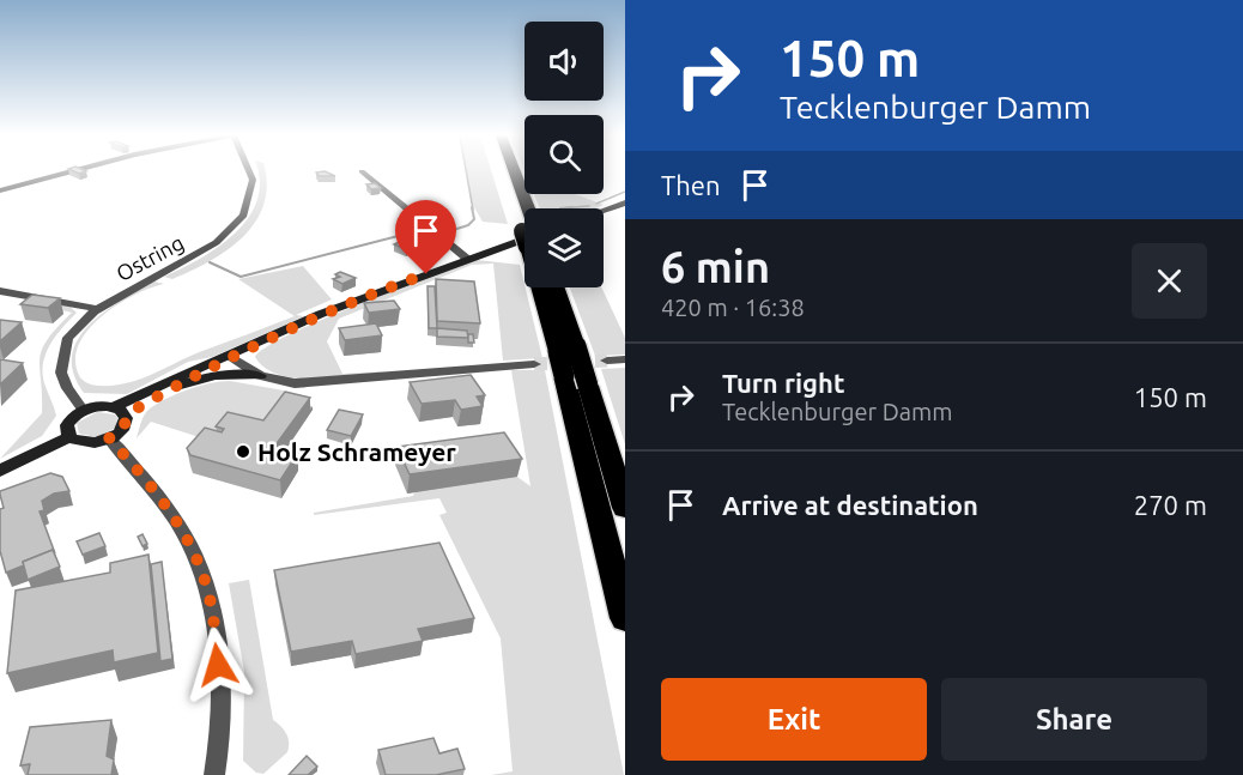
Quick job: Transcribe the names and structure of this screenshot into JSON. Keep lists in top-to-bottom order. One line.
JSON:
{"streets":{"street":["Ostring"]},"places":["Holz Schrameyer"],"page":{"turn":["150 m","Tecklenburger Damm"],"then":"Then","heading":["6 min","420 m · 16:38"],"list":[{"name":"Turn right","note":"Tecklenburger Damm","value":"150 m"},{"name":"Arrive at destination","value":"270 m"}],"buttons":["Exit","Share"]}}
